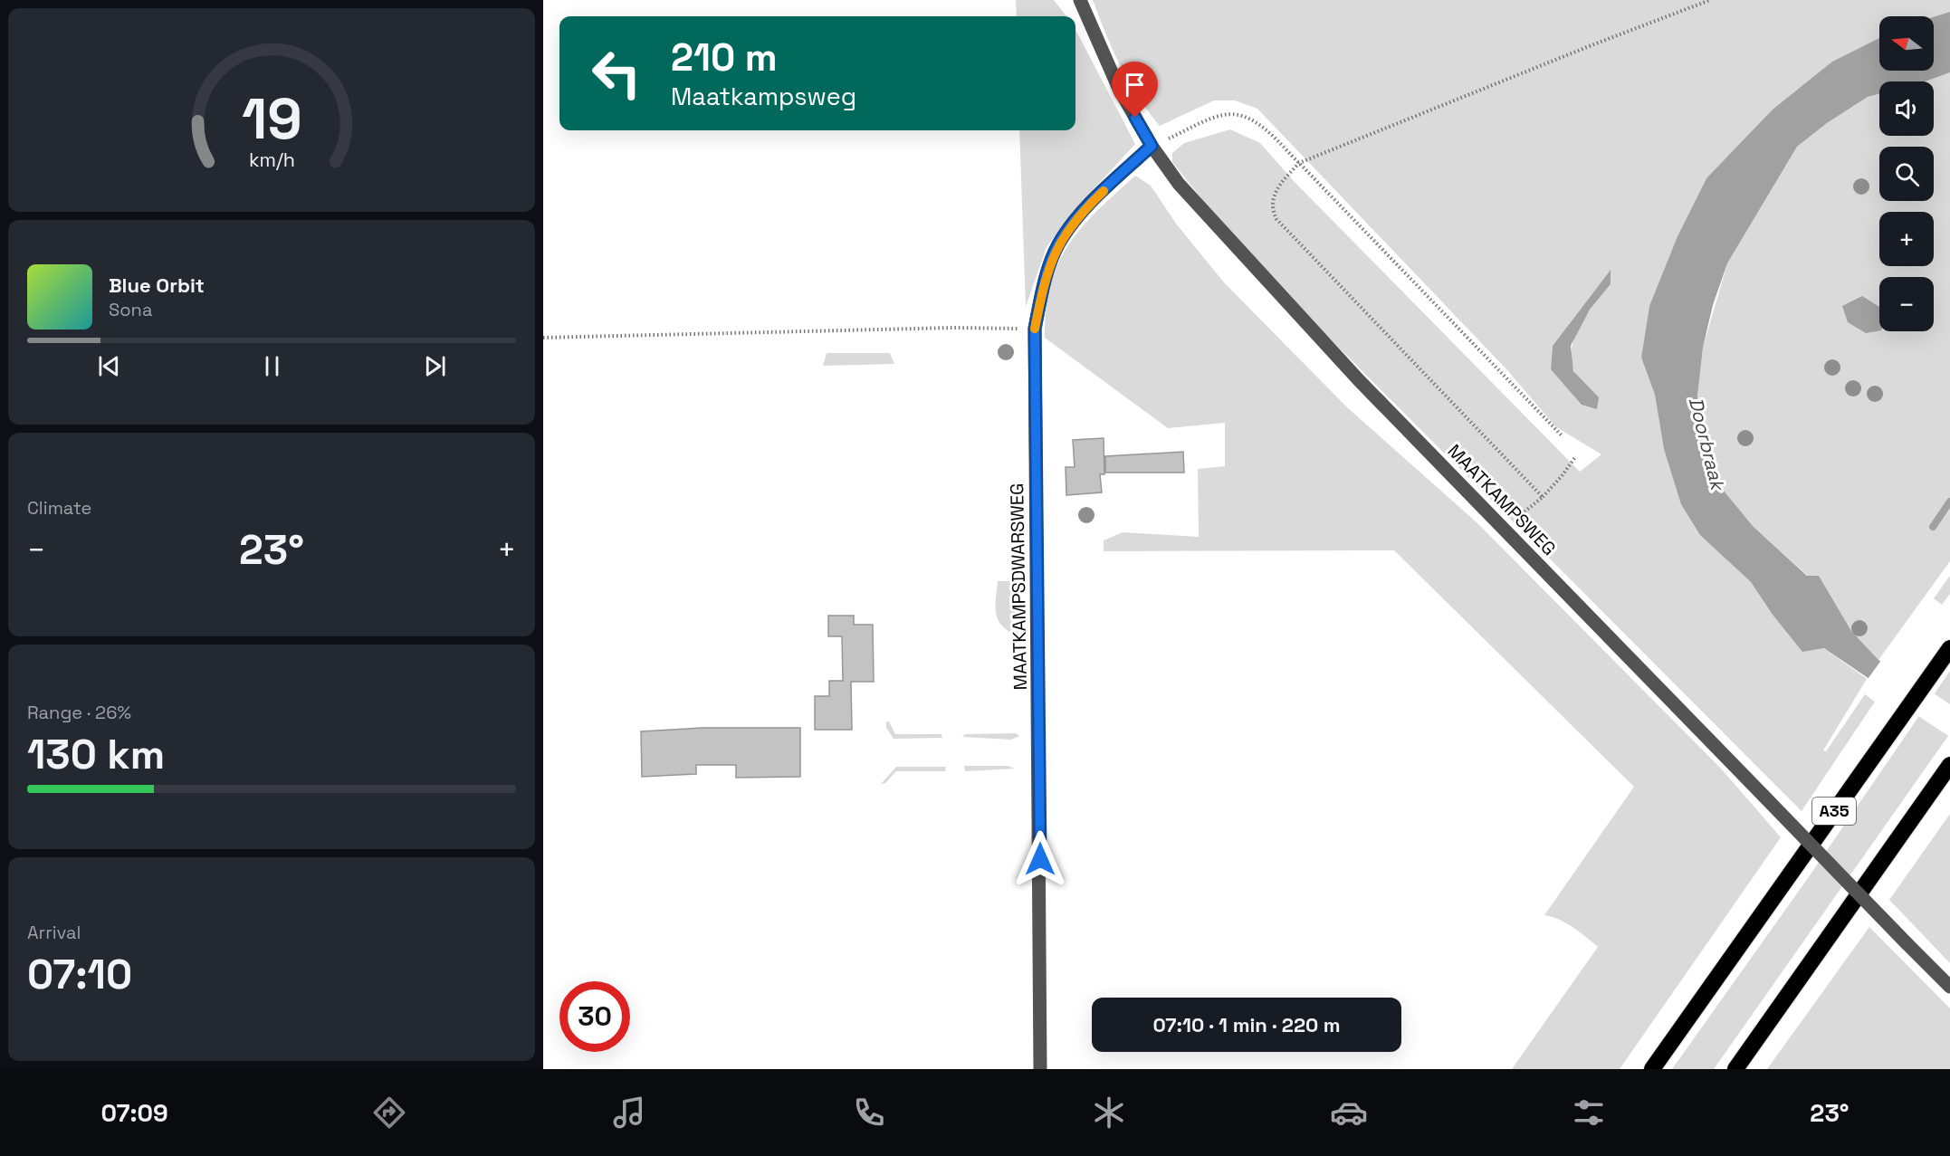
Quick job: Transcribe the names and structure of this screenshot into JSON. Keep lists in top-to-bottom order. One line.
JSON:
{"streets":{"highway":["A35"],"street":["MAATKAMPSWEG","MAATKAMPSDWARSWEG"]},"crossings":[["MAATKAMPSWEG","MAATKAMPSDWARSWEG"]],"water":["Doorbraak"],"north":"left","page":{"map_buttons":["+","−"],"turn":["210 m","Maatkampsweg"],"song":["Blue Orbit","Sona"],"tile":["Climate",["Range · 26%","130 km"],["Arrival","07:10"]],"heat":["−","23°","+"],"limit":"30","trip":"07:10 · 1 min · 220 m","tabs":["07:09","23°"],"gauge":["19","km/h"]}}
